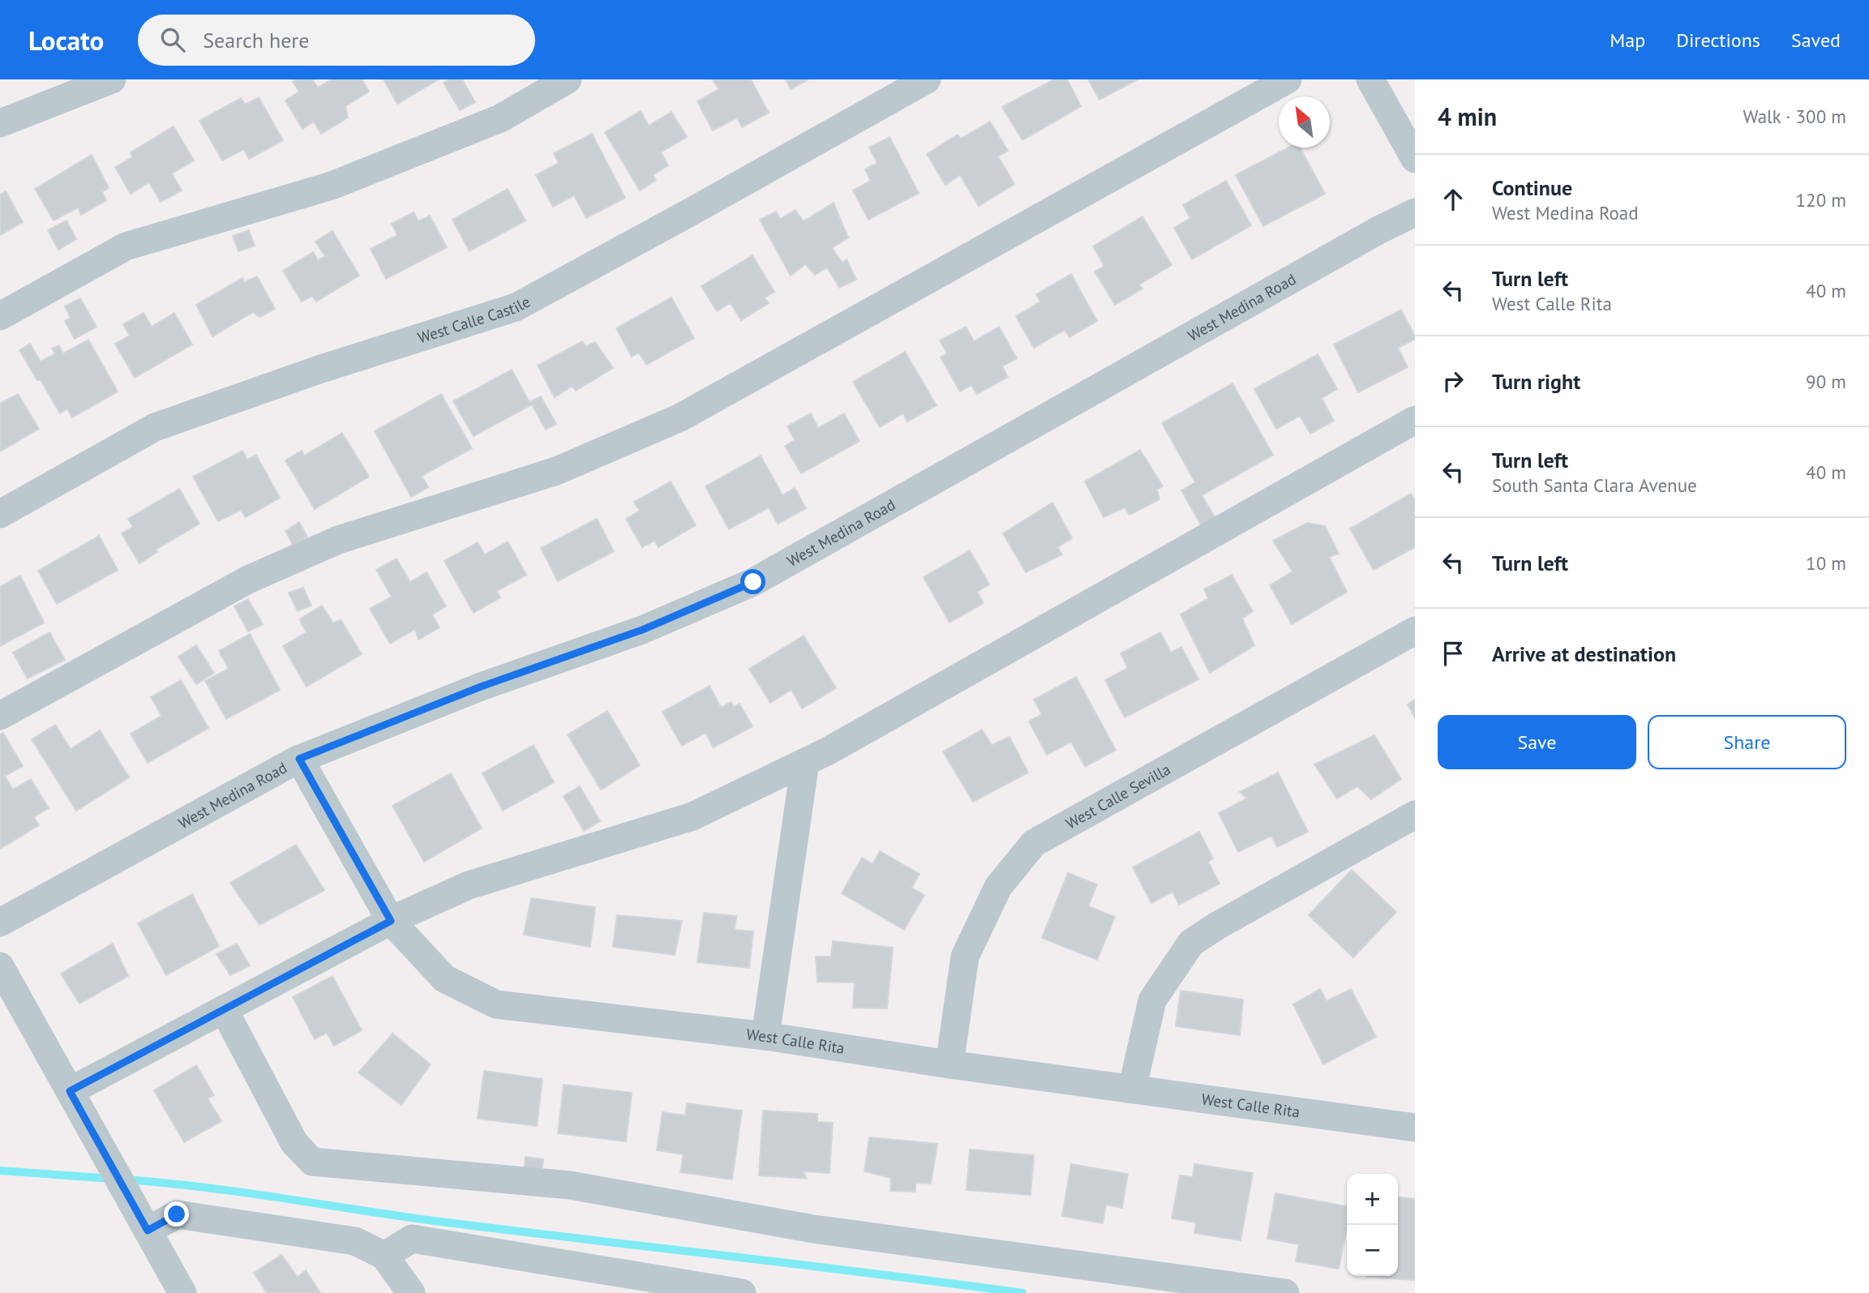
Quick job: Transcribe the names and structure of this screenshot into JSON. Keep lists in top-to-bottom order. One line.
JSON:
{"streets":{"street":["West Medina Road","West Calle Castile","West Calle Sevilla","West Calle Rita"]},"crossings":[["West Medina Road","West Calle Rita"],["West Calle Sevilla","West Calle Rita"]],"north":"top left","page":{"header":"Locato","search":"Search here","nav":["Map","Directions","Saved"],"heading":["4 min","Walk · 300 m"],"list":[["Continue","West Medina Road","120 m"],["Turn left","West Calle Rita","40 m"],["Turn right","90 m"],["Turn left","South Santa Clara Avenue","40 m"],["Turn left","10 m"],"Arrive at destination"],"buttons":["Save","Share"],"map_buttons":["+","−"]}}
